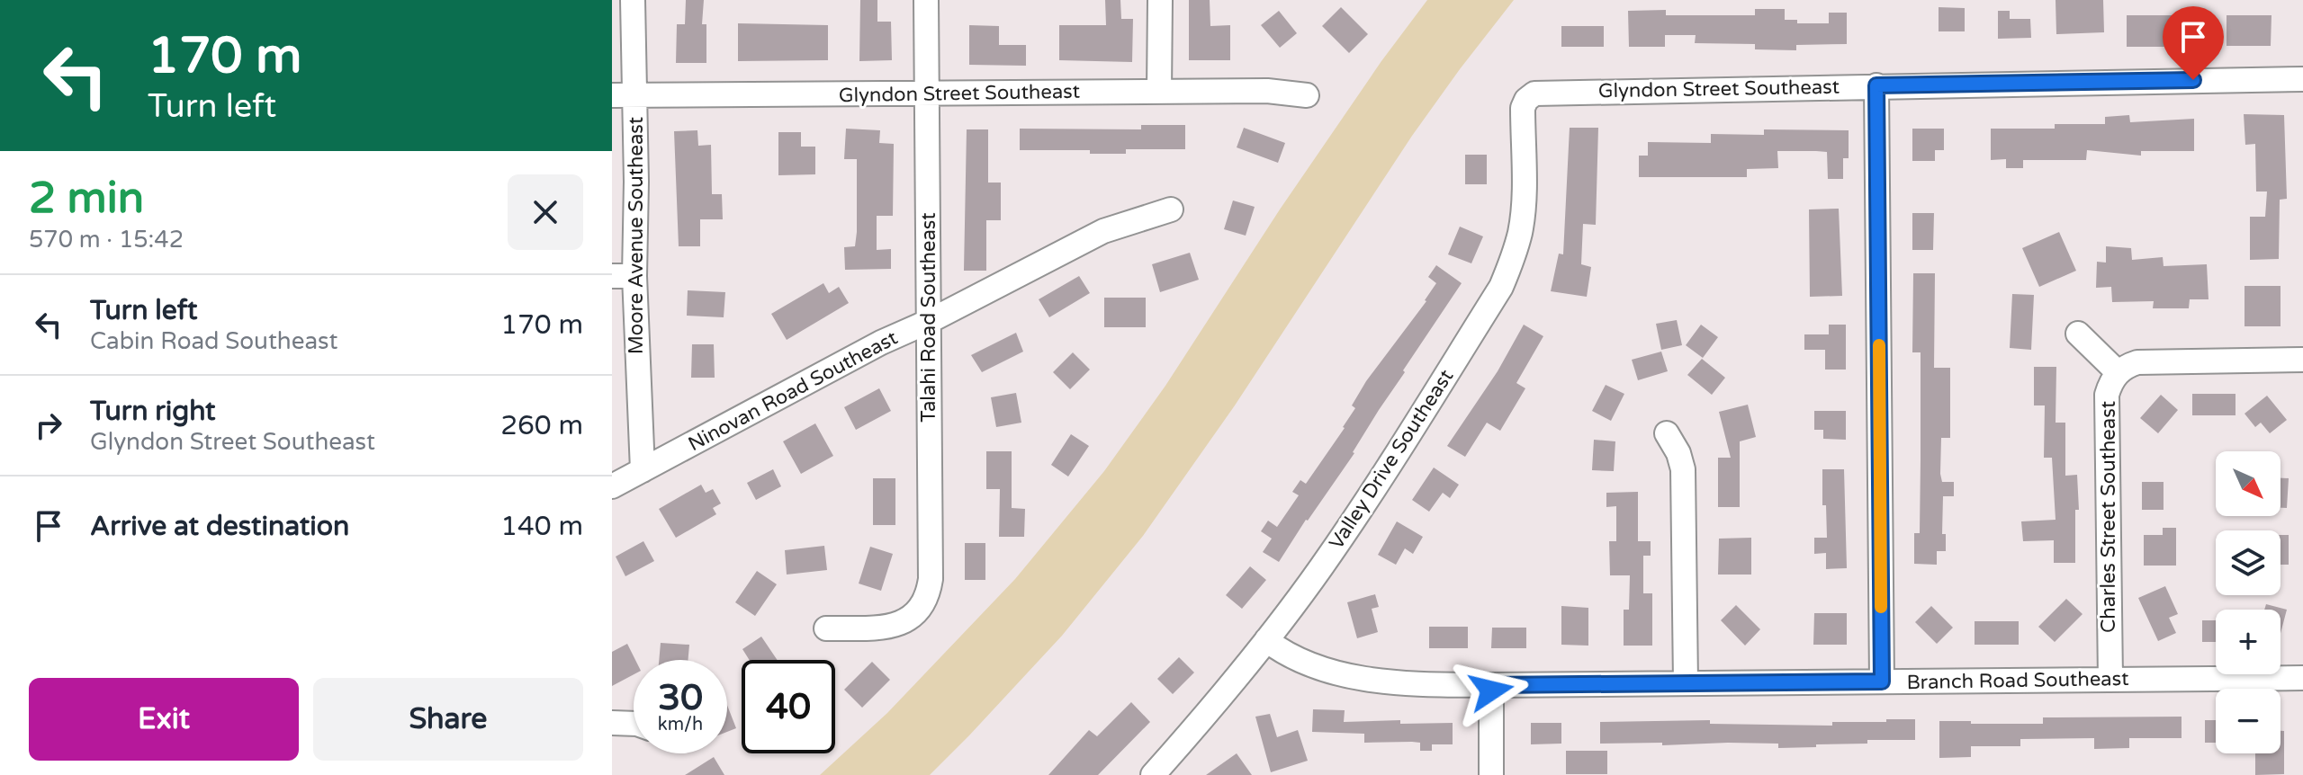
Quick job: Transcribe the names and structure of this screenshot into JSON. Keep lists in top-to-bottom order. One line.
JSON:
{"streets":{"street":["Glyndon Street Southeast","Moore Avenue Southeast","Talahi Road Southeast","Ninovan Road Southeast","Valley Drive Southeast","Charles Street Southeast","Branch Road Southeast"]},"crossings":[["Glyndon Street Southeast","Moore Avenue Southeast"],["Glyndon Street Southeast","Talahi Road Southeast"],["Glyndon Street Southeast","Valley Drive Southeast"],["Moore Avenue Southeast","Ninovan Road Southeast"],["Talahi Road Southeast","Ninovan Road Southeast"],["Valley Drive Southeast","Branch Road Southeast"],["Charles Street Southeast","Branch Road Southeast"]],"north":"bottom right","page":{"turn":["170 m","Turn left"],"heading":["2 min","570 m · 15:42"],"list":[{"name":"Turn left","note":"Cabin Road Southeast","value":"170 m"},{"name":"Turn right","note":"Glyndon Street Southeast","value":"260 m"},{"name":"Arrive at destination","value":"140 m"}],"map_buttons":["+","−"],"speed":"30 km/h","limit":"40","buttons":["Exit","Share"]}}
